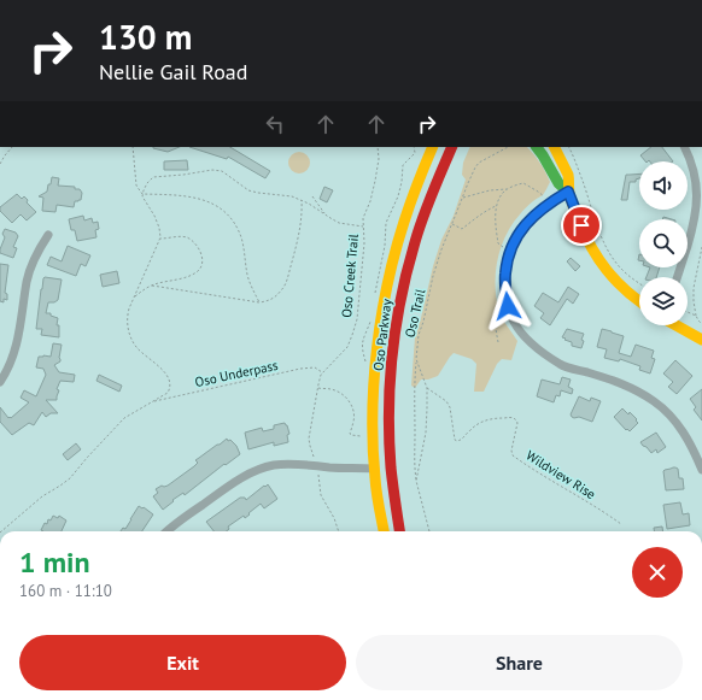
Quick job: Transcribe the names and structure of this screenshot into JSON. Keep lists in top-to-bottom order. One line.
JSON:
{"streets":{"main road":["Oso Parkway"],"path":["Oso Creek Trail","Oso Trail","Oso Underpass","Wildview Rise"]},"crossings":[["Oso Creek Trail","Oso Underpass"],["Oso Trail","Wildview Rise"]],"page":{"turn":["130 m","Nellie Gail Road"],"heading":["1 min","160 m · 11:10"],"buttons":["Exit","Share"]}}
